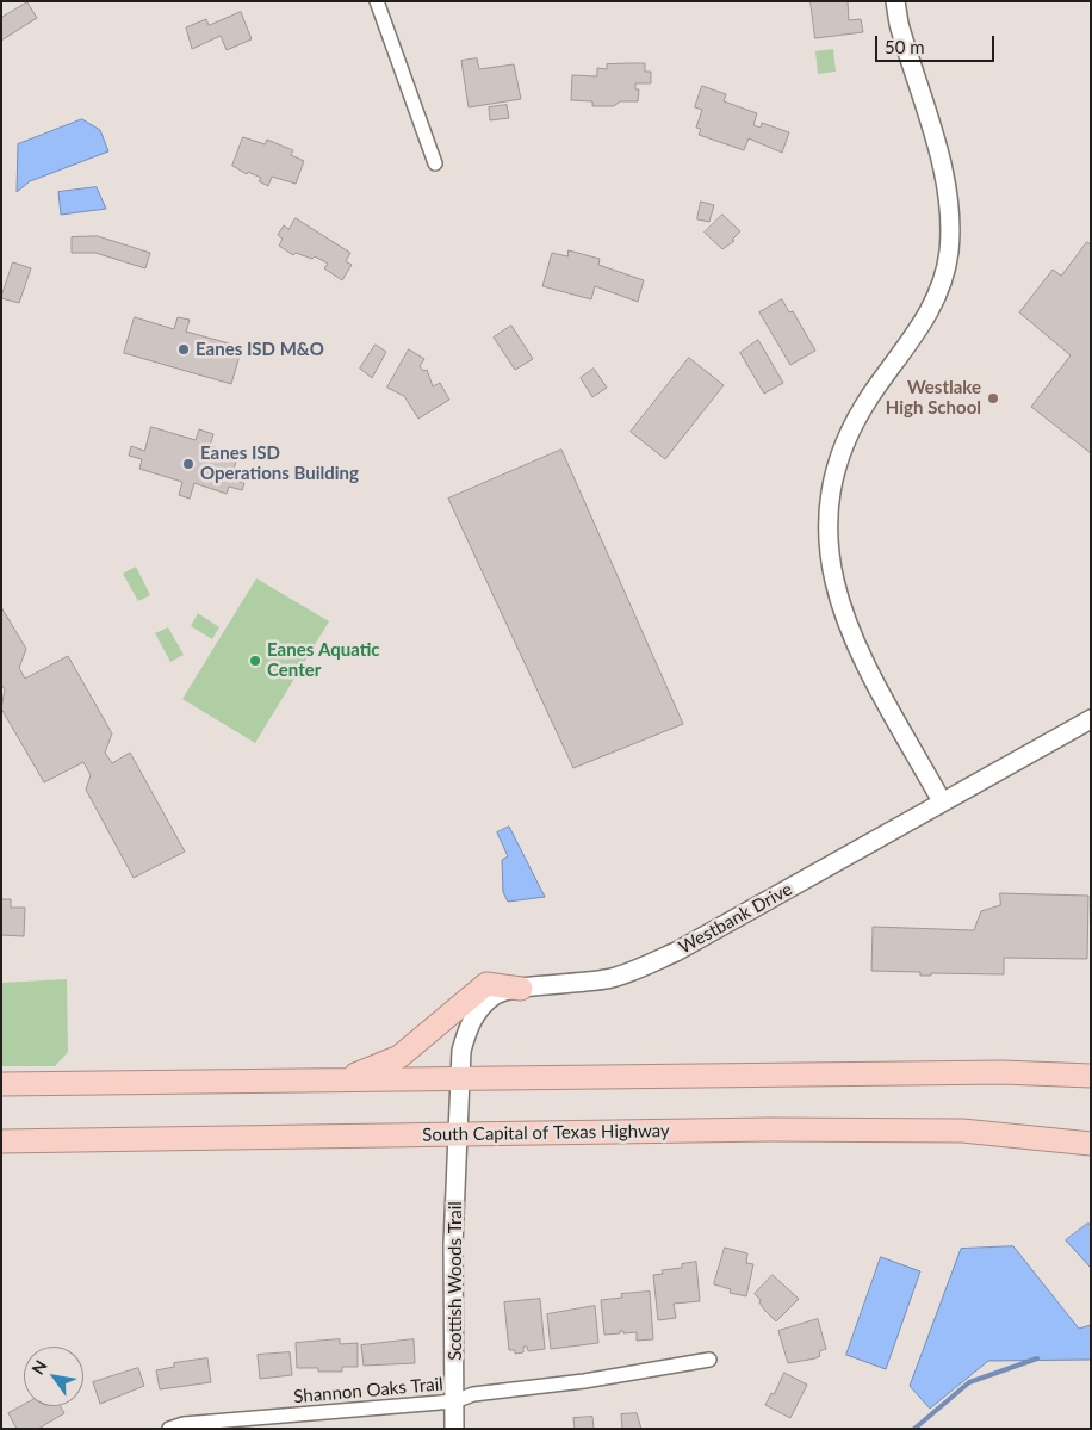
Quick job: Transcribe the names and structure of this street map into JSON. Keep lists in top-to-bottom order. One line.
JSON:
{"streets":{"highway":["South Capital of Texas Highway"],"street":["Westbank Drive","Scottish Woods Trail","Shannon Oaks Trail"]},"crossings":[["Westbank Drive","South Capital of Texas Highway"],["Westbank Drive","Scottish Woods Trail"],["South Capital of Texas Highway","Scottish Woods Trail"],["Scottish Woods Trail","Shannon Oaks Trail"]],"places":["Eanes ISD M&O","Westlake High School","Eanes ISD Operations Building","Eanes Aquatic Center"],"scale_bar":"50 m","north":"top left"}
